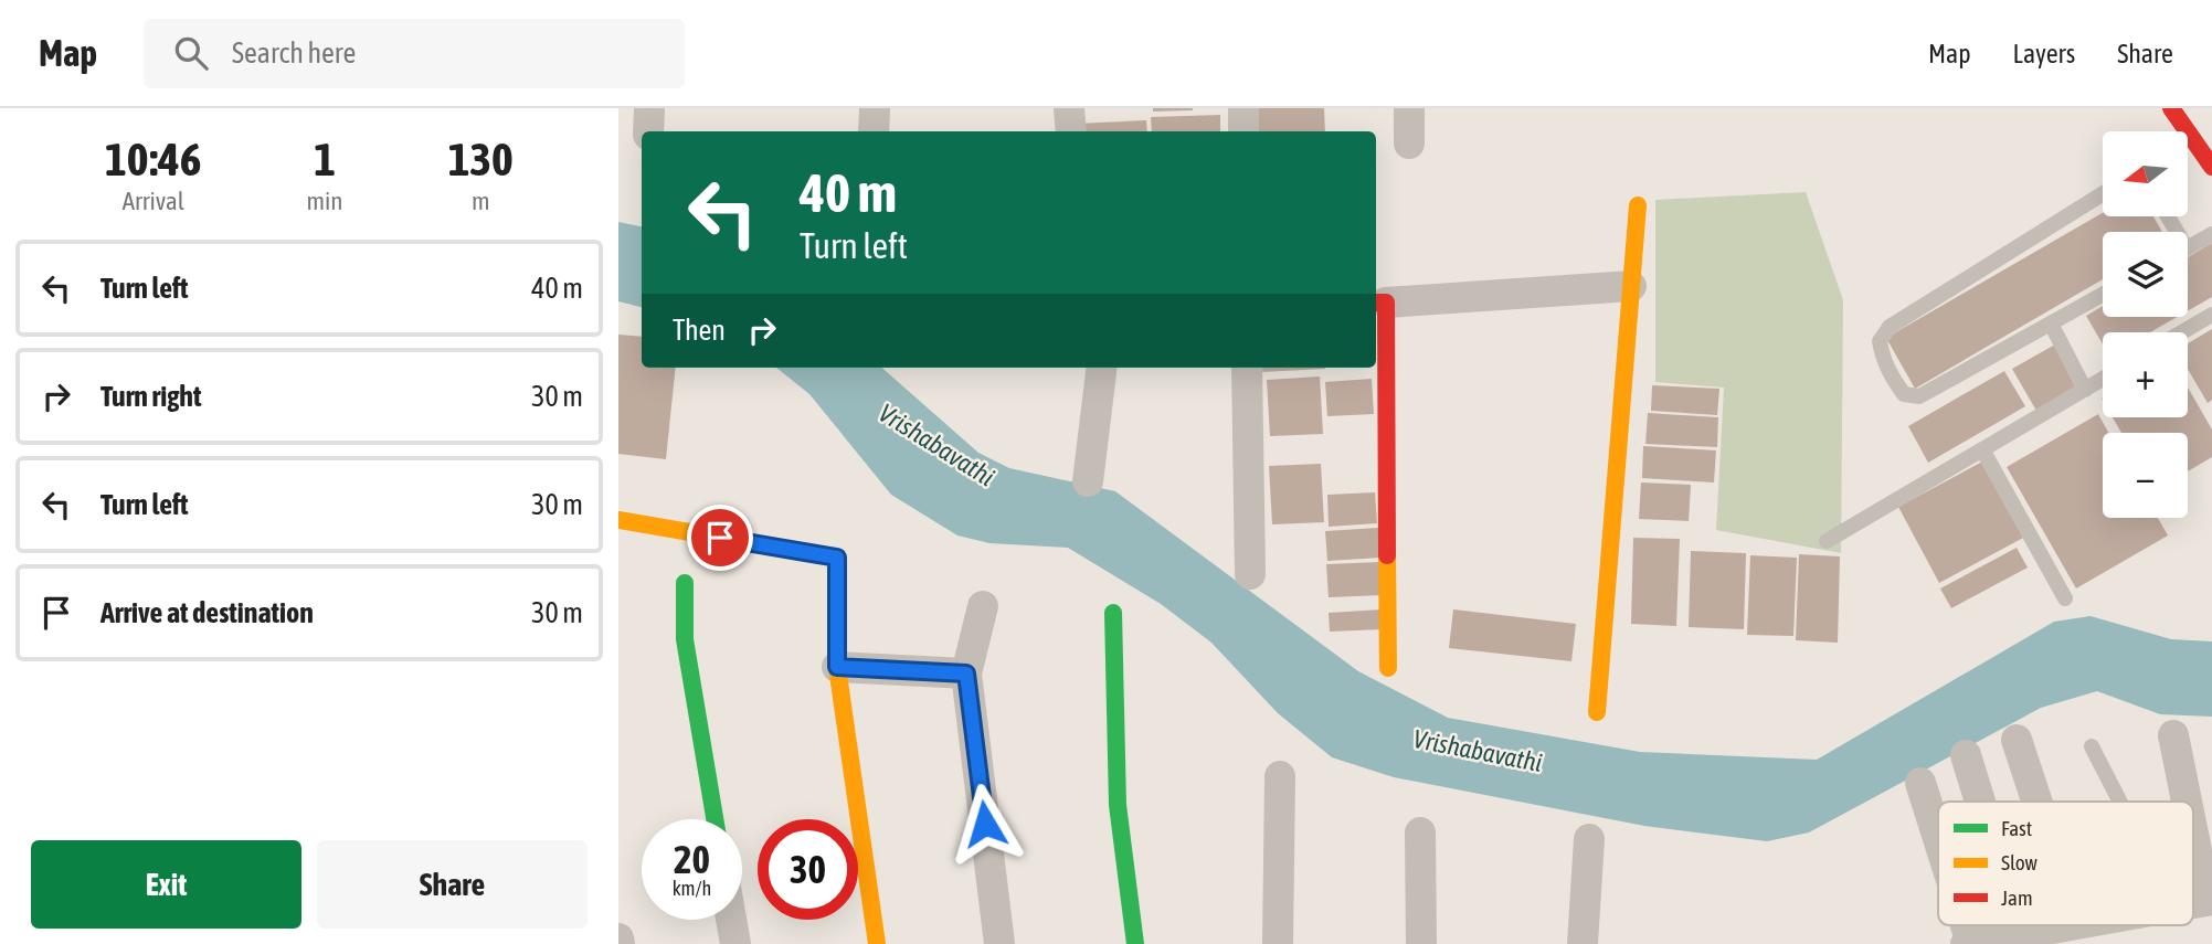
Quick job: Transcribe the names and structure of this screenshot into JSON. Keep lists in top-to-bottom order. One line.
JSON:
{"water":["Vrishabavathi"],"legend":["Fast","Slow","Jam"],"north":"left","page":{"header":"Map","search":"Search here","nav":["Map","Layers","Share"],"eta":["10:46","Arrival","1","min","130","m"],"map_buttons":["+","−"],"turn":["40 m","Turn left"],"list":[{"name":"Turn left","value":"40 m"},{"name":"Turn right","value":"30 m"},{"name":"Turn left","value":"30 m"},{"name":"Arrive at destination","value":"30 m"}],"then":"Then","speed":"20 km/h","limit":"30","buttons":["Exit","Share"]}}
